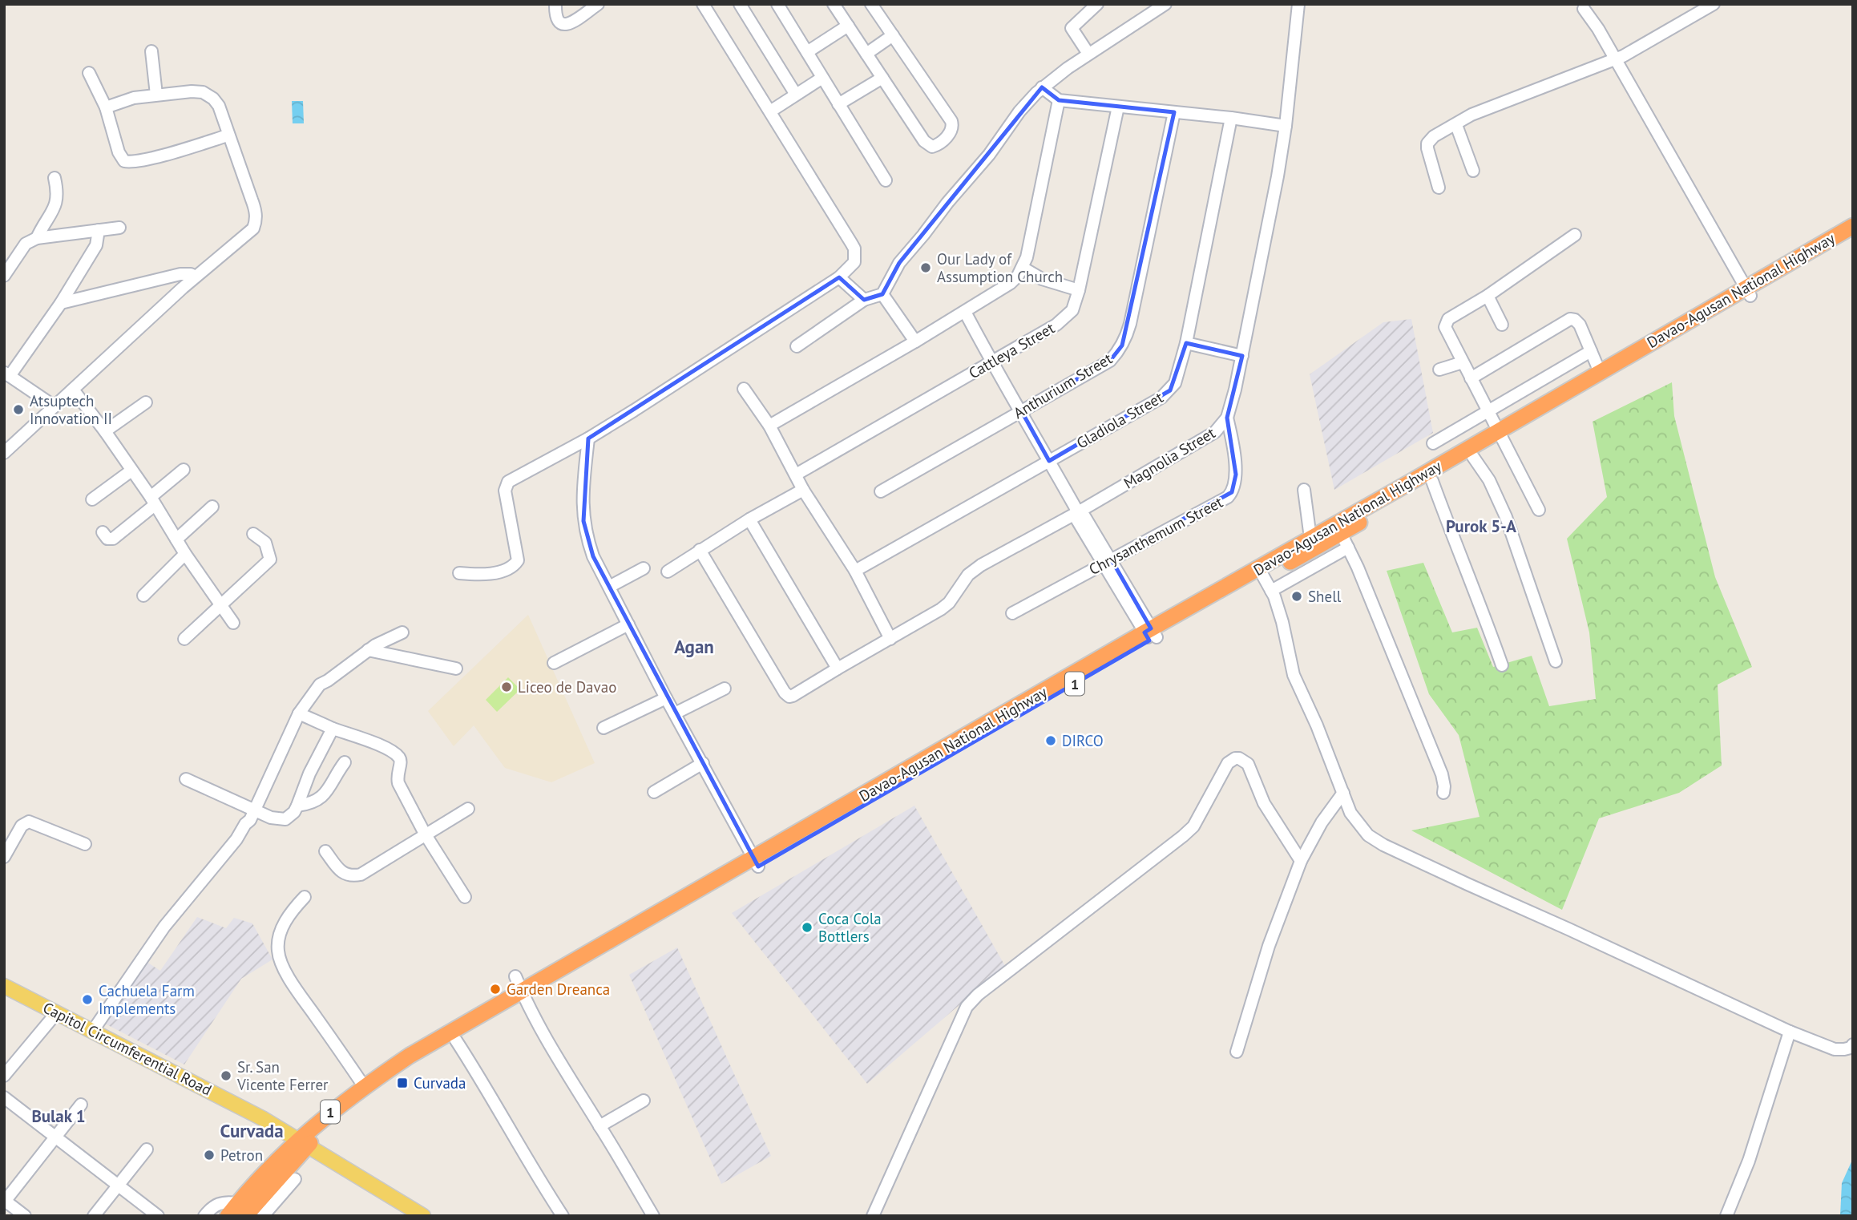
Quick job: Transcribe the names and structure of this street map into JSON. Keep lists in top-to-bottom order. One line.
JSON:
{"streets":{"highway":["Davao-Agusan National Highway","1"],"main road":["Capitol Circumferential Road"],"street":["Cattleya Street","Anthurium Street","Gladiola Street","Magnolia Street","Chrysanthemum Street"]},"crossings":[["Davao-Agusan National Highway","Capitol Circumferential Road"],["Magnolia Street","Chrysanthemum Street"]],"districts":["Purok 5-A","Agan","Bulak 1","Curvada"],"places":{"other":["Our Lady of Assumption Church","Atsuptech Innovation II","Shell","Liceo de Davao","DIRCO","Coca Cola Bottlers","Garden Dreanca","Cachuela Farm Implements","Sr. San Vicente Ferrer","Petron"],"transit":["Curvada"]}}
